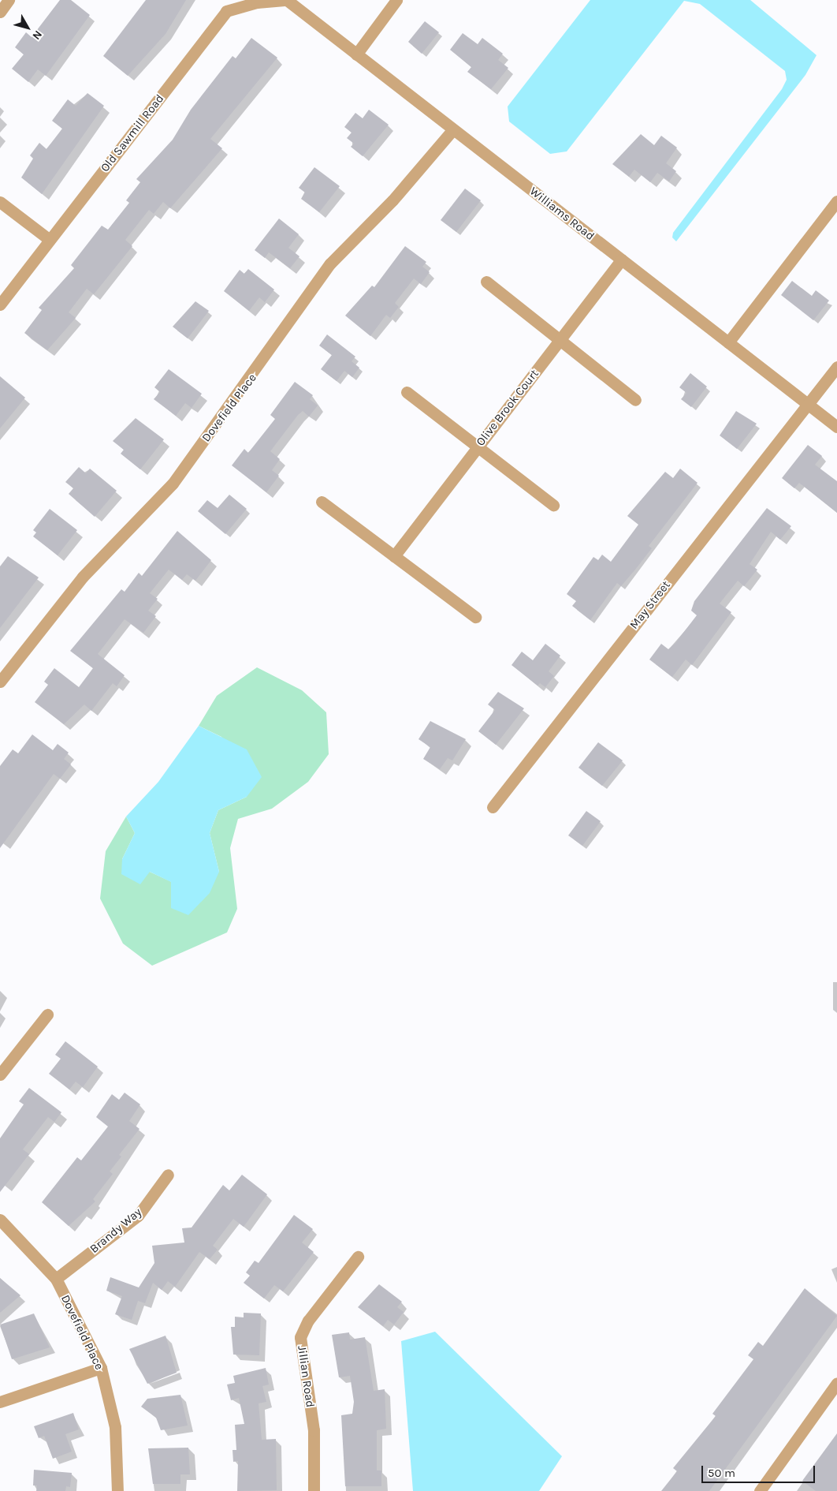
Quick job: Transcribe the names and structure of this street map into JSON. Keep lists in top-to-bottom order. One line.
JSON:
{"streets":{"street":["Old Sawmill Road","Williams Road","Dovefield Place","Olive Brook Court","May Street","Brandy Way","Jillian Road"]},"crossings":[["Old Sawmill Road","Williams Road"],["Williams Road","Dovefield Place"],["Williams Road","Olive Brook Court"],["Williams Road","May Street"],["Dovefield Place","Brandy Way"]],"scale_bar":"50 m","north":"bottom right"}
